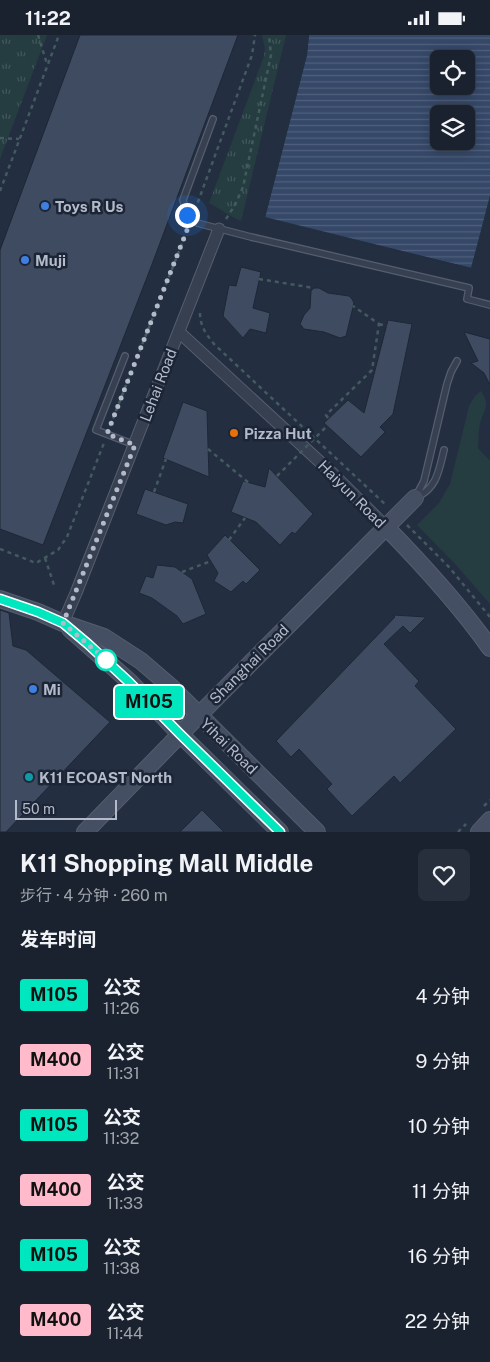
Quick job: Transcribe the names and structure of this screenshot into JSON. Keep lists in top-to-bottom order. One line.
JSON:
{"streets":{"street":["Lehai Road","Haiyun Road","Shanghai Road","Yihai Road"]},"crossings":[["Lehai Road","Haiyun Road"],["Lehai Road","Yihai Road"],["Haiyun Road","Shanghai Road"],["Shanghai Road","Yihai Road"]],"places":["Toys R Us","Muji","Pizza Hut","Mi","K11 ECOAST North"],"lines":["bus line M105"],"scale_bar":"50 m","page":{"status":"11:22","on_map":"M105","scale":"50 m","heading":[["K11 Shopping Mall Middle","步行 · 4 分钟 · 260 m"],"发车时间"],"list":[{"mark":"M105","name":"公交","note":"11:26","value":"4 分钟"},{"mark":"M400","name":"公交","note":"11:31","value":"9 分钟"},{"mark":"M105","name":"公交","note":"11:32","value":"10 分钟"},{"mark":"M400","name":"公交","note":"11:33","value":"11 分钟"},{"mark":"M105","name":"公交","note":"11:38","value":"16 分钟"},{"mark":"M400","name":"公交","note":"11:44","value":"22 分钟"}]}}
